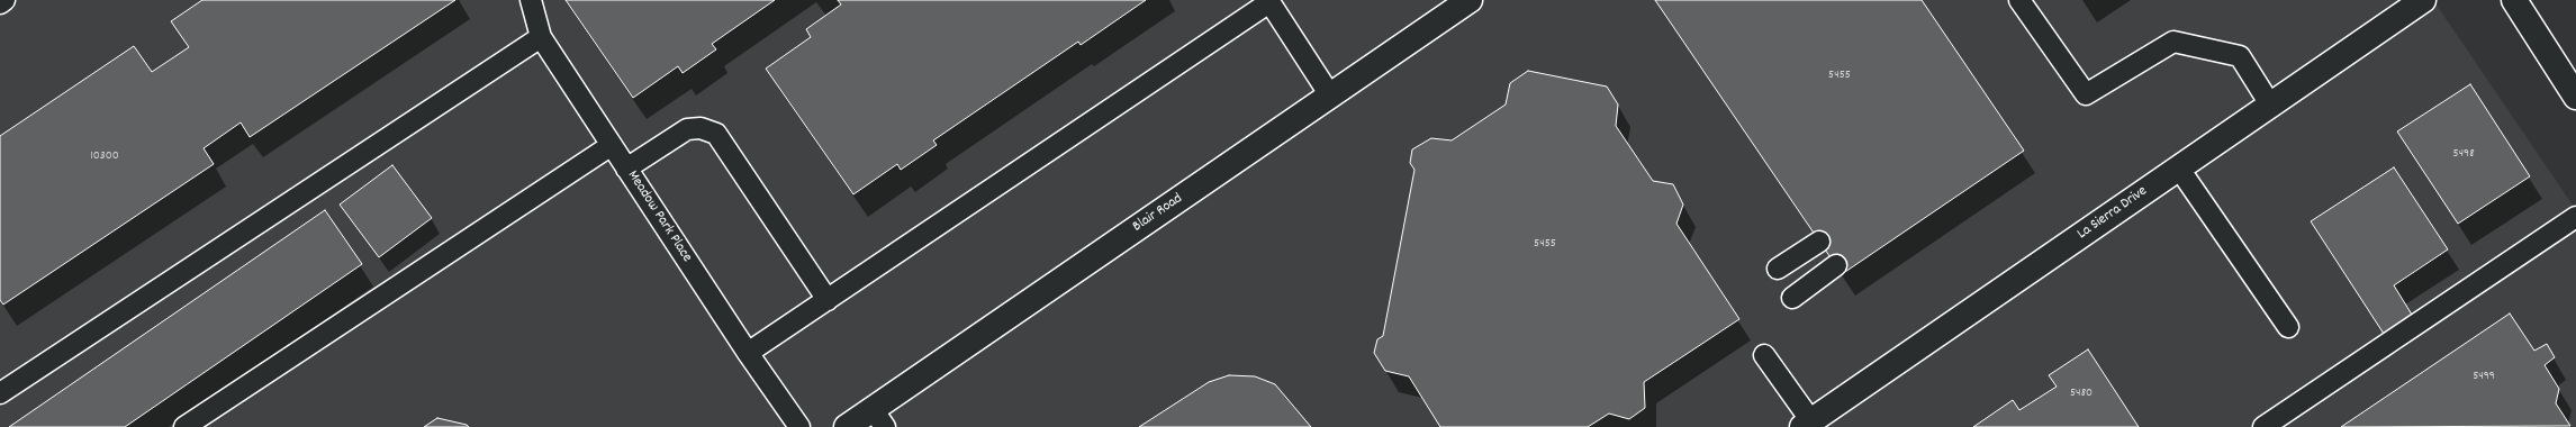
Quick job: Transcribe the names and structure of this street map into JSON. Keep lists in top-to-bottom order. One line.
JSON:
{"streets":{"street":["Blair Road","La Sierra Drive"],"lane":["Meadow Park Place"]},"house_numbers":["5455","5498","10300","5455","5499","5480"]}
